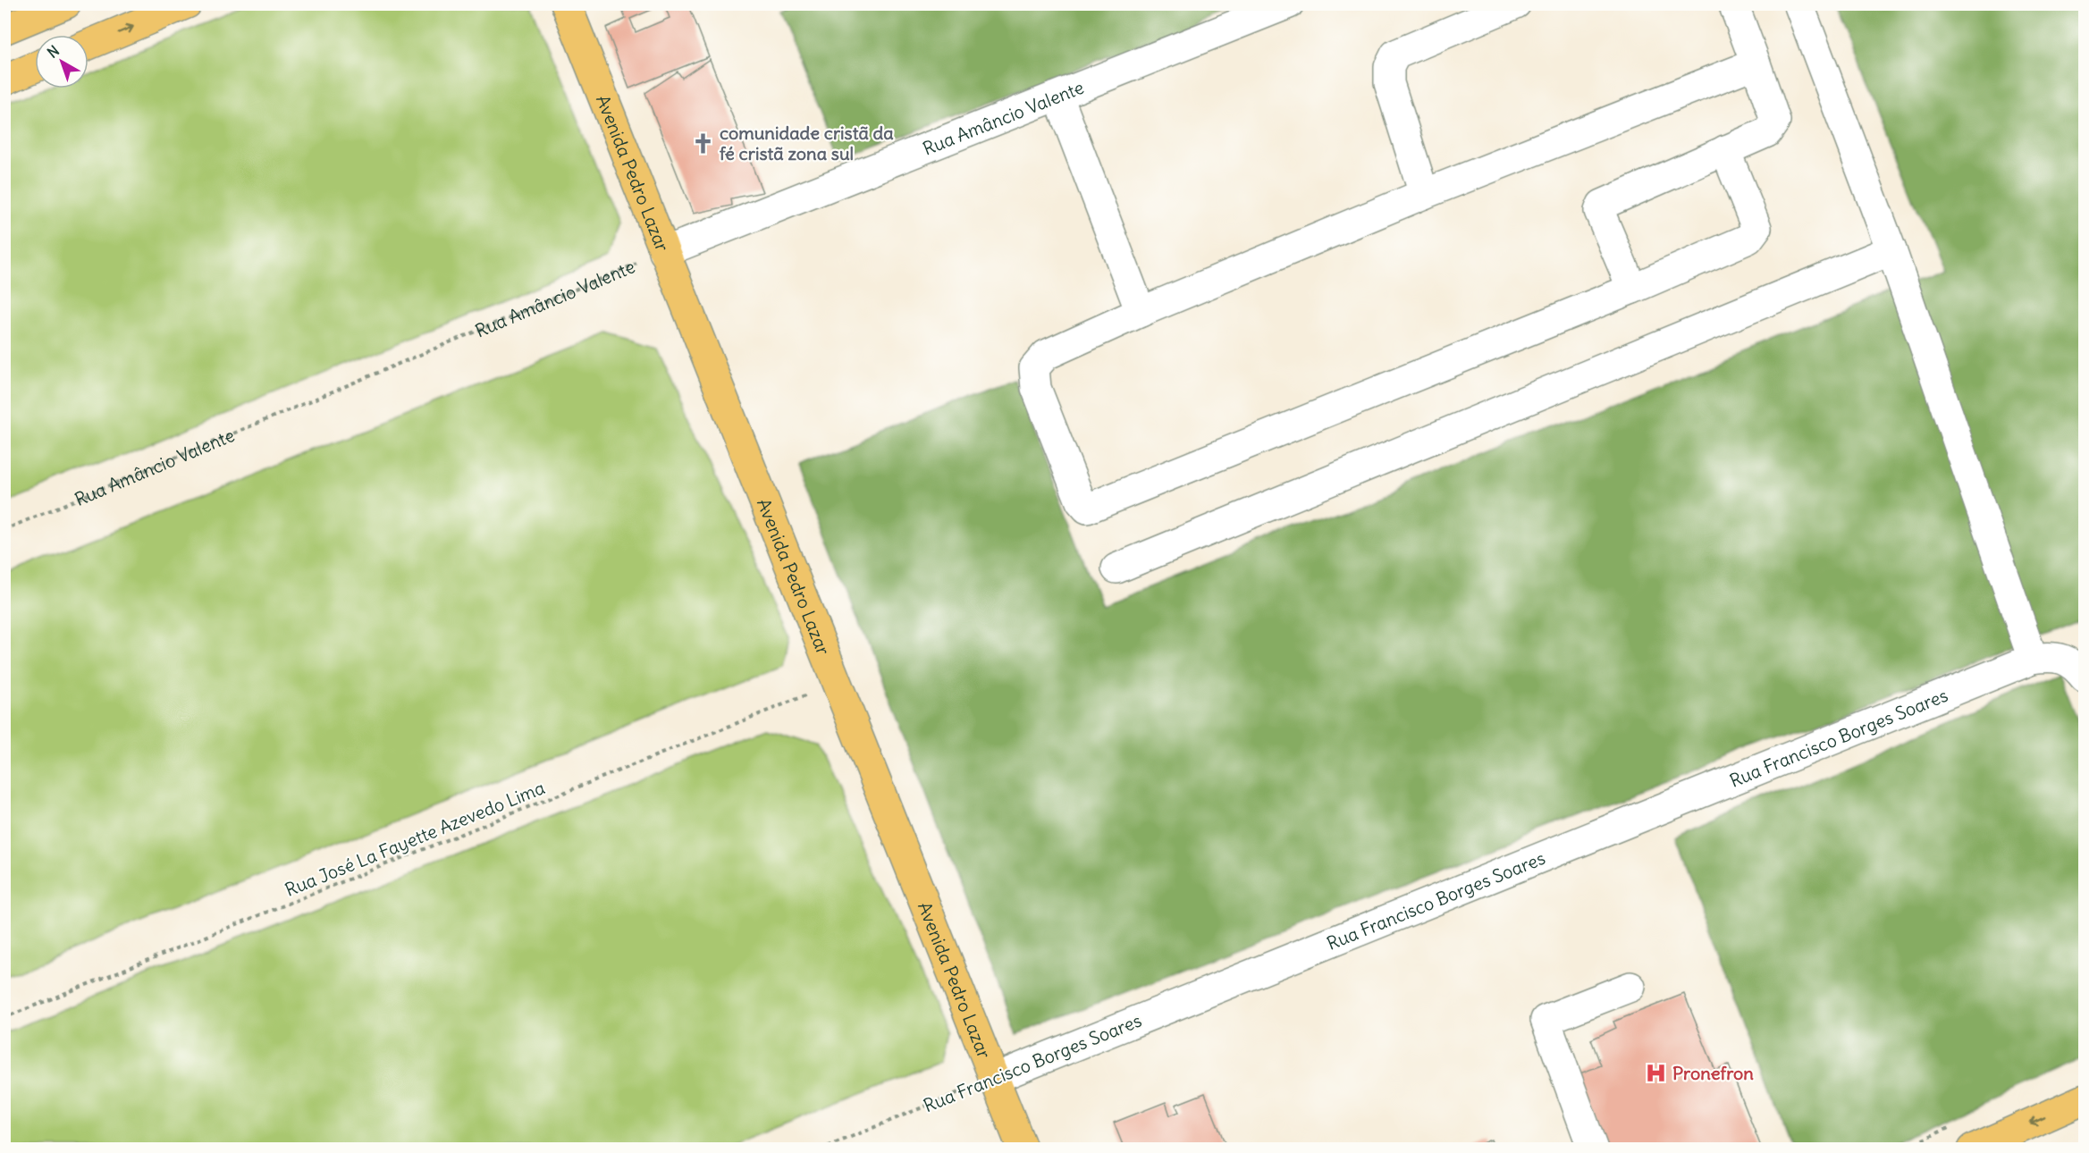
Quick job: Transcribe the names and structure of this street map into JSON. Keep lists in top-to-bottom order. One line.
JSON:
{"streets":{"main road":["Avenida Pedro Lazar"],"street":["Rua Amâncio Valente","Rua Francisco Borges Soares"],"path":["Rua José La Fayette Azevedo Lima"]},"crossings":[["Rua Amâncio Valente","Avenida Pedro Lazar"],["Avenida Pedro Lazar","Rua Francisco Borges Soares"],["Avenida Pedro Lazar","Rua José La Fayette Azevedo Lima"]],"places":{"church":["comunidade cristã da fé cristã zona sul"],"hospital":["Pronefron"]},"north":"top left"}
